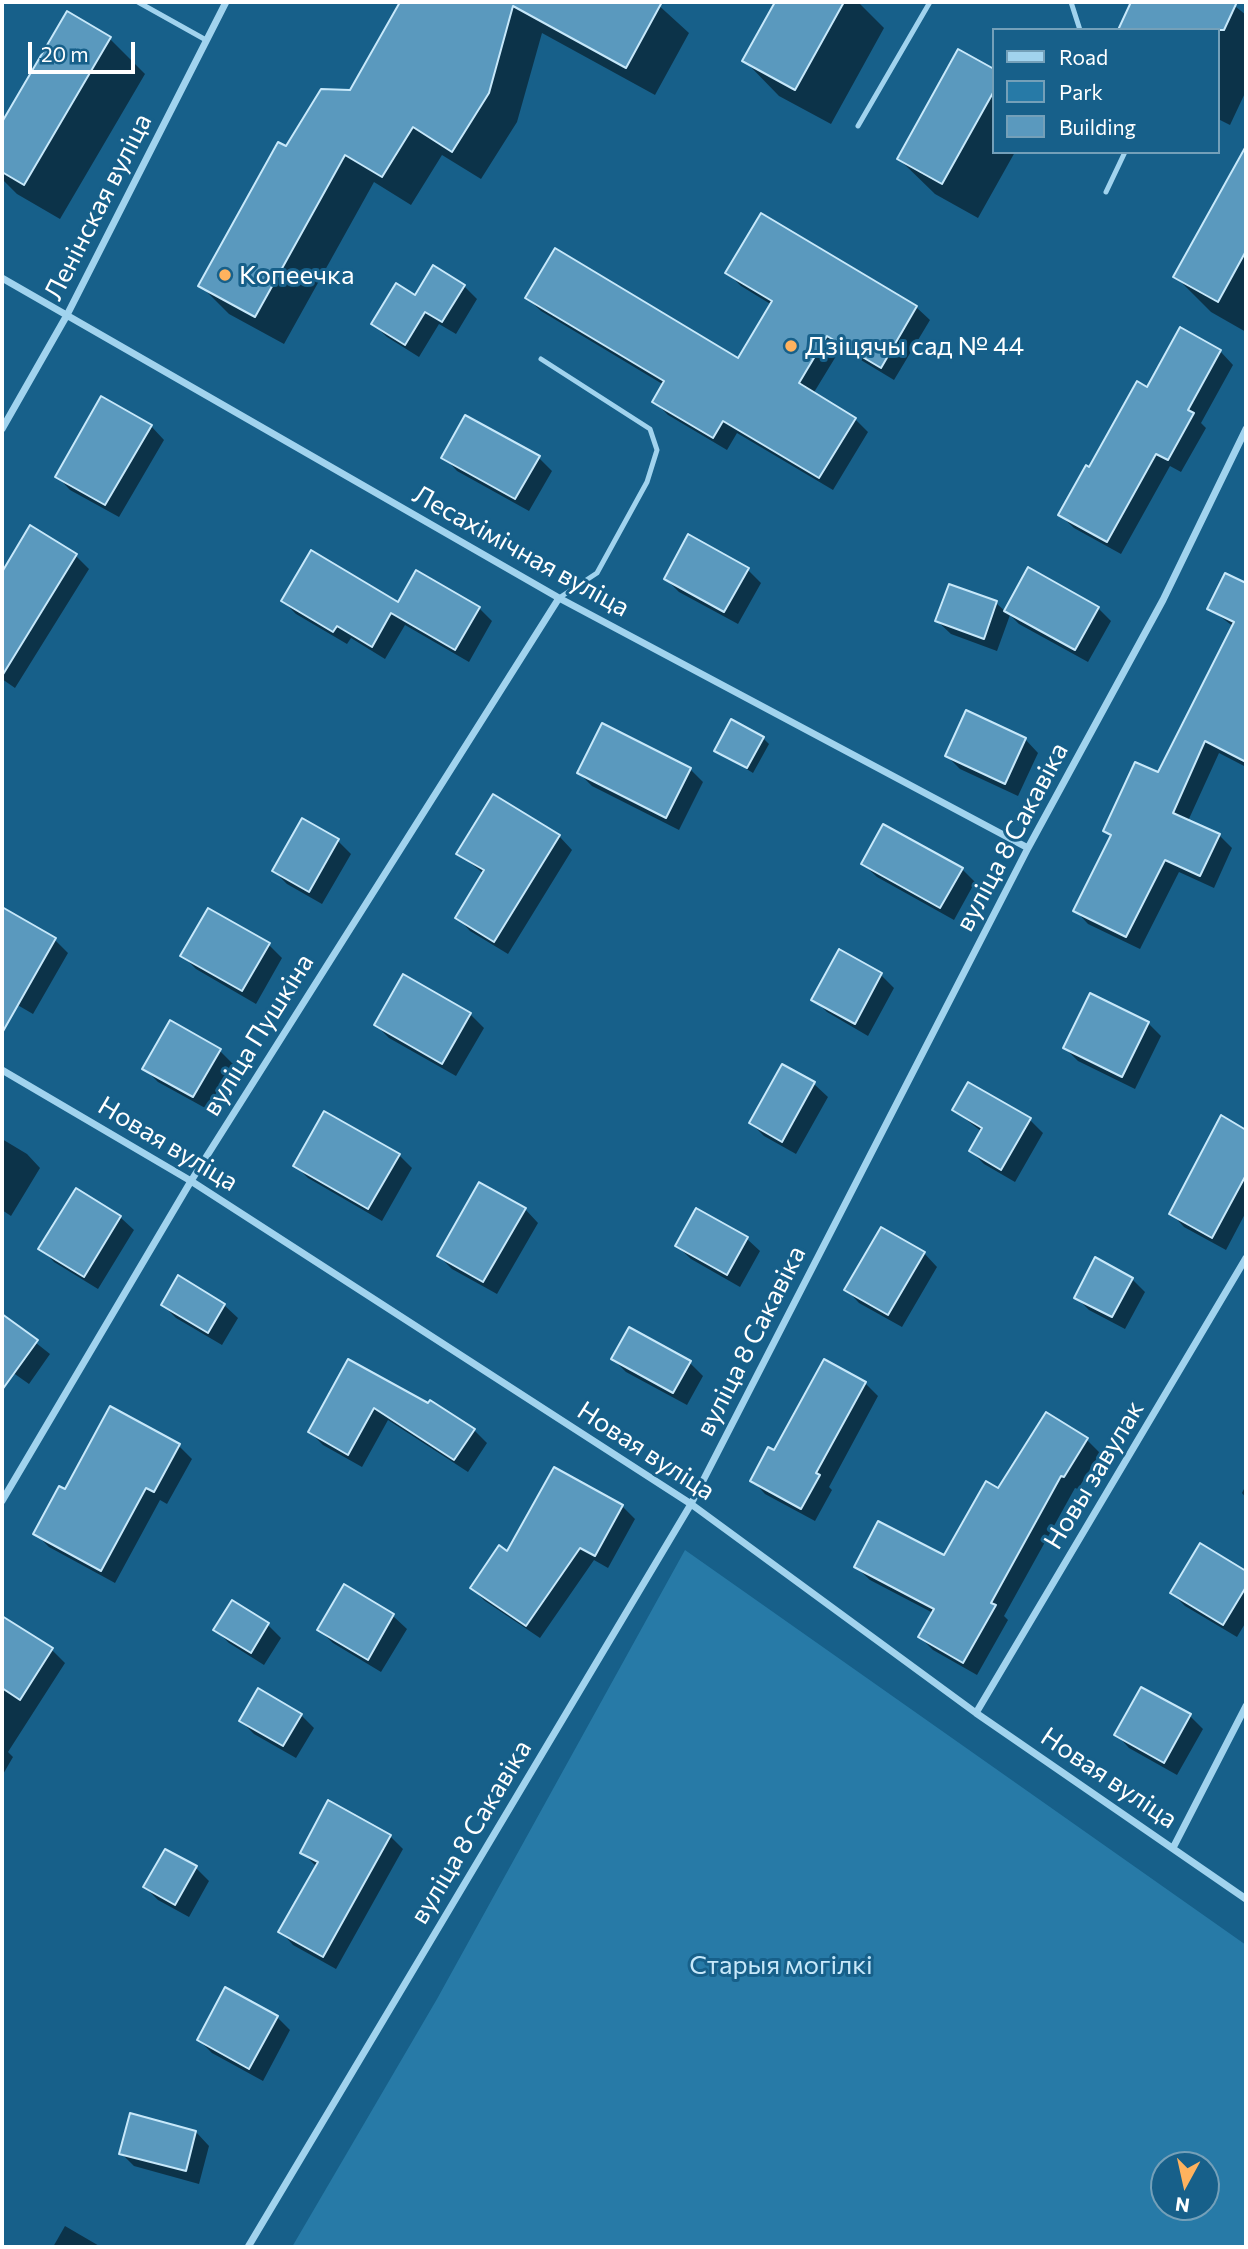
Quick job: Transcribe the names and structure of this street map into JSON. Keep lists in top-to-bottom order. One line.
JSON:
{"streets":{"street":["Ленінская вуліца","Лесахімічная вуліца","вуліца 8 Сакавіка","вуліца Пушкіна","Новая вуліца","Новы завулак"]},"crossings":[["Ленінская вуліца","Лесахімічная вуліца"],["Лесахімічная вуліца","вуліца 8 Сакавіка"],["Лесахімічная вуліца","вуліца Пушкіна"],["вуліца 8 Сакавіка","Новая вуліца"],["вуліца Пушкіна","Новая вуліца"],["Новая вуліца","Новы завулак"]],"parks":["Старыя могілкі"],"places":["Копеечка","Дзіцячы сад № 44"],"legend":["Road","Park","Building"],"scale_bar":"20 m","north":"bottom"}
